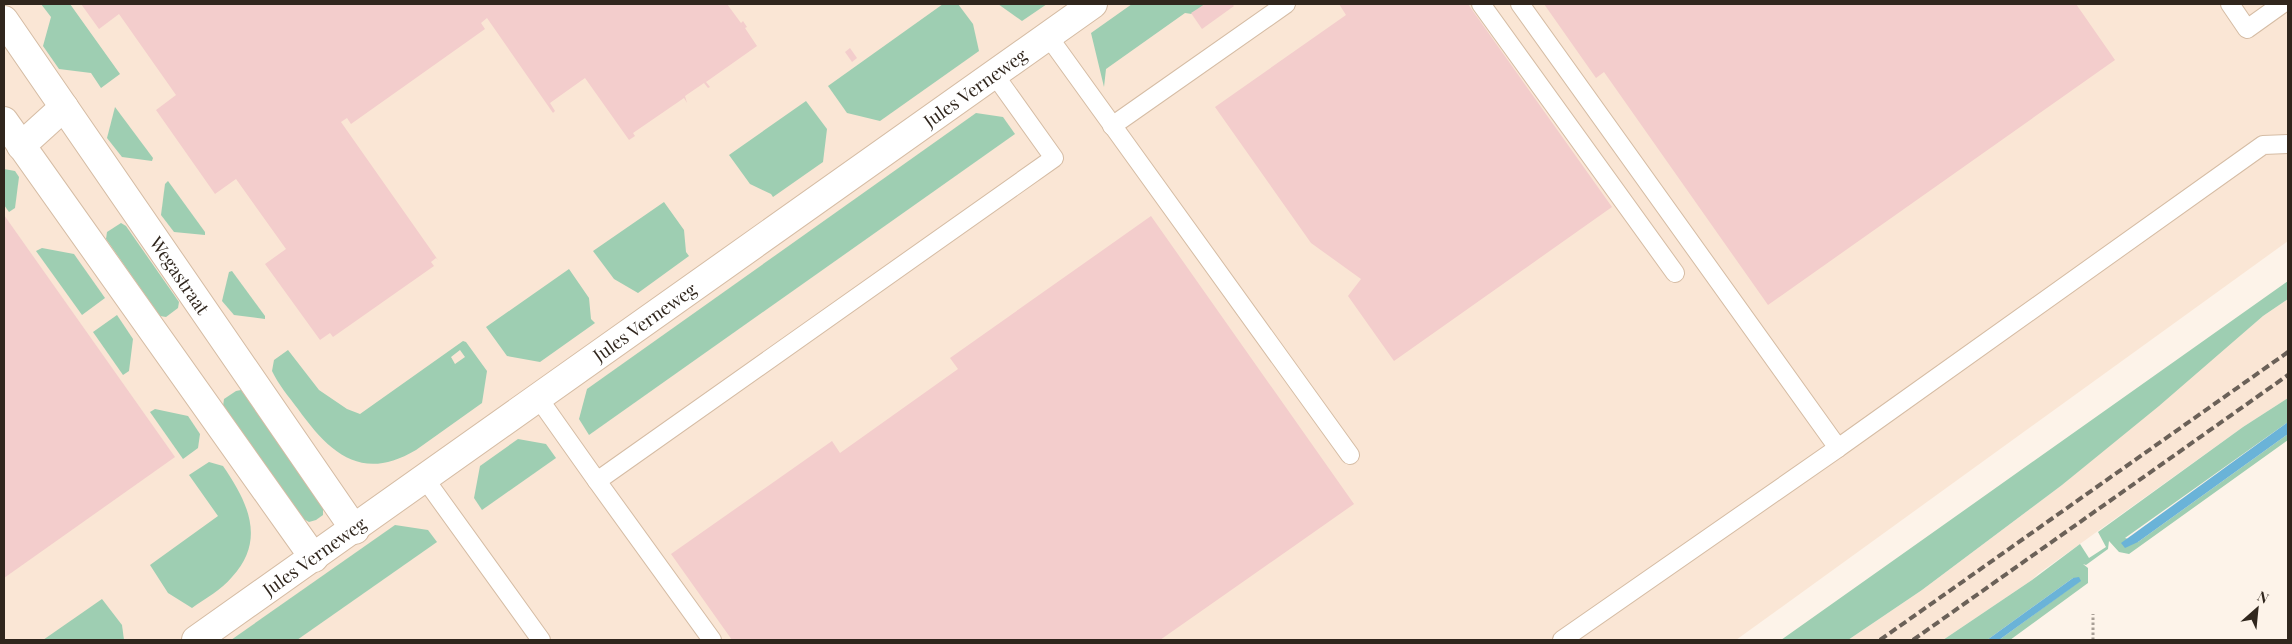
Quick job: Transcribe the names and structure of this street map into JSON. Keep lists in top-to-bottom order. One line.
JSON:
{"streets":{"street":["Jules Verneweg","Wegastraat"]},"crossings":[["Jules Verneweg","Wegastraat"]],"north":"top right"}
